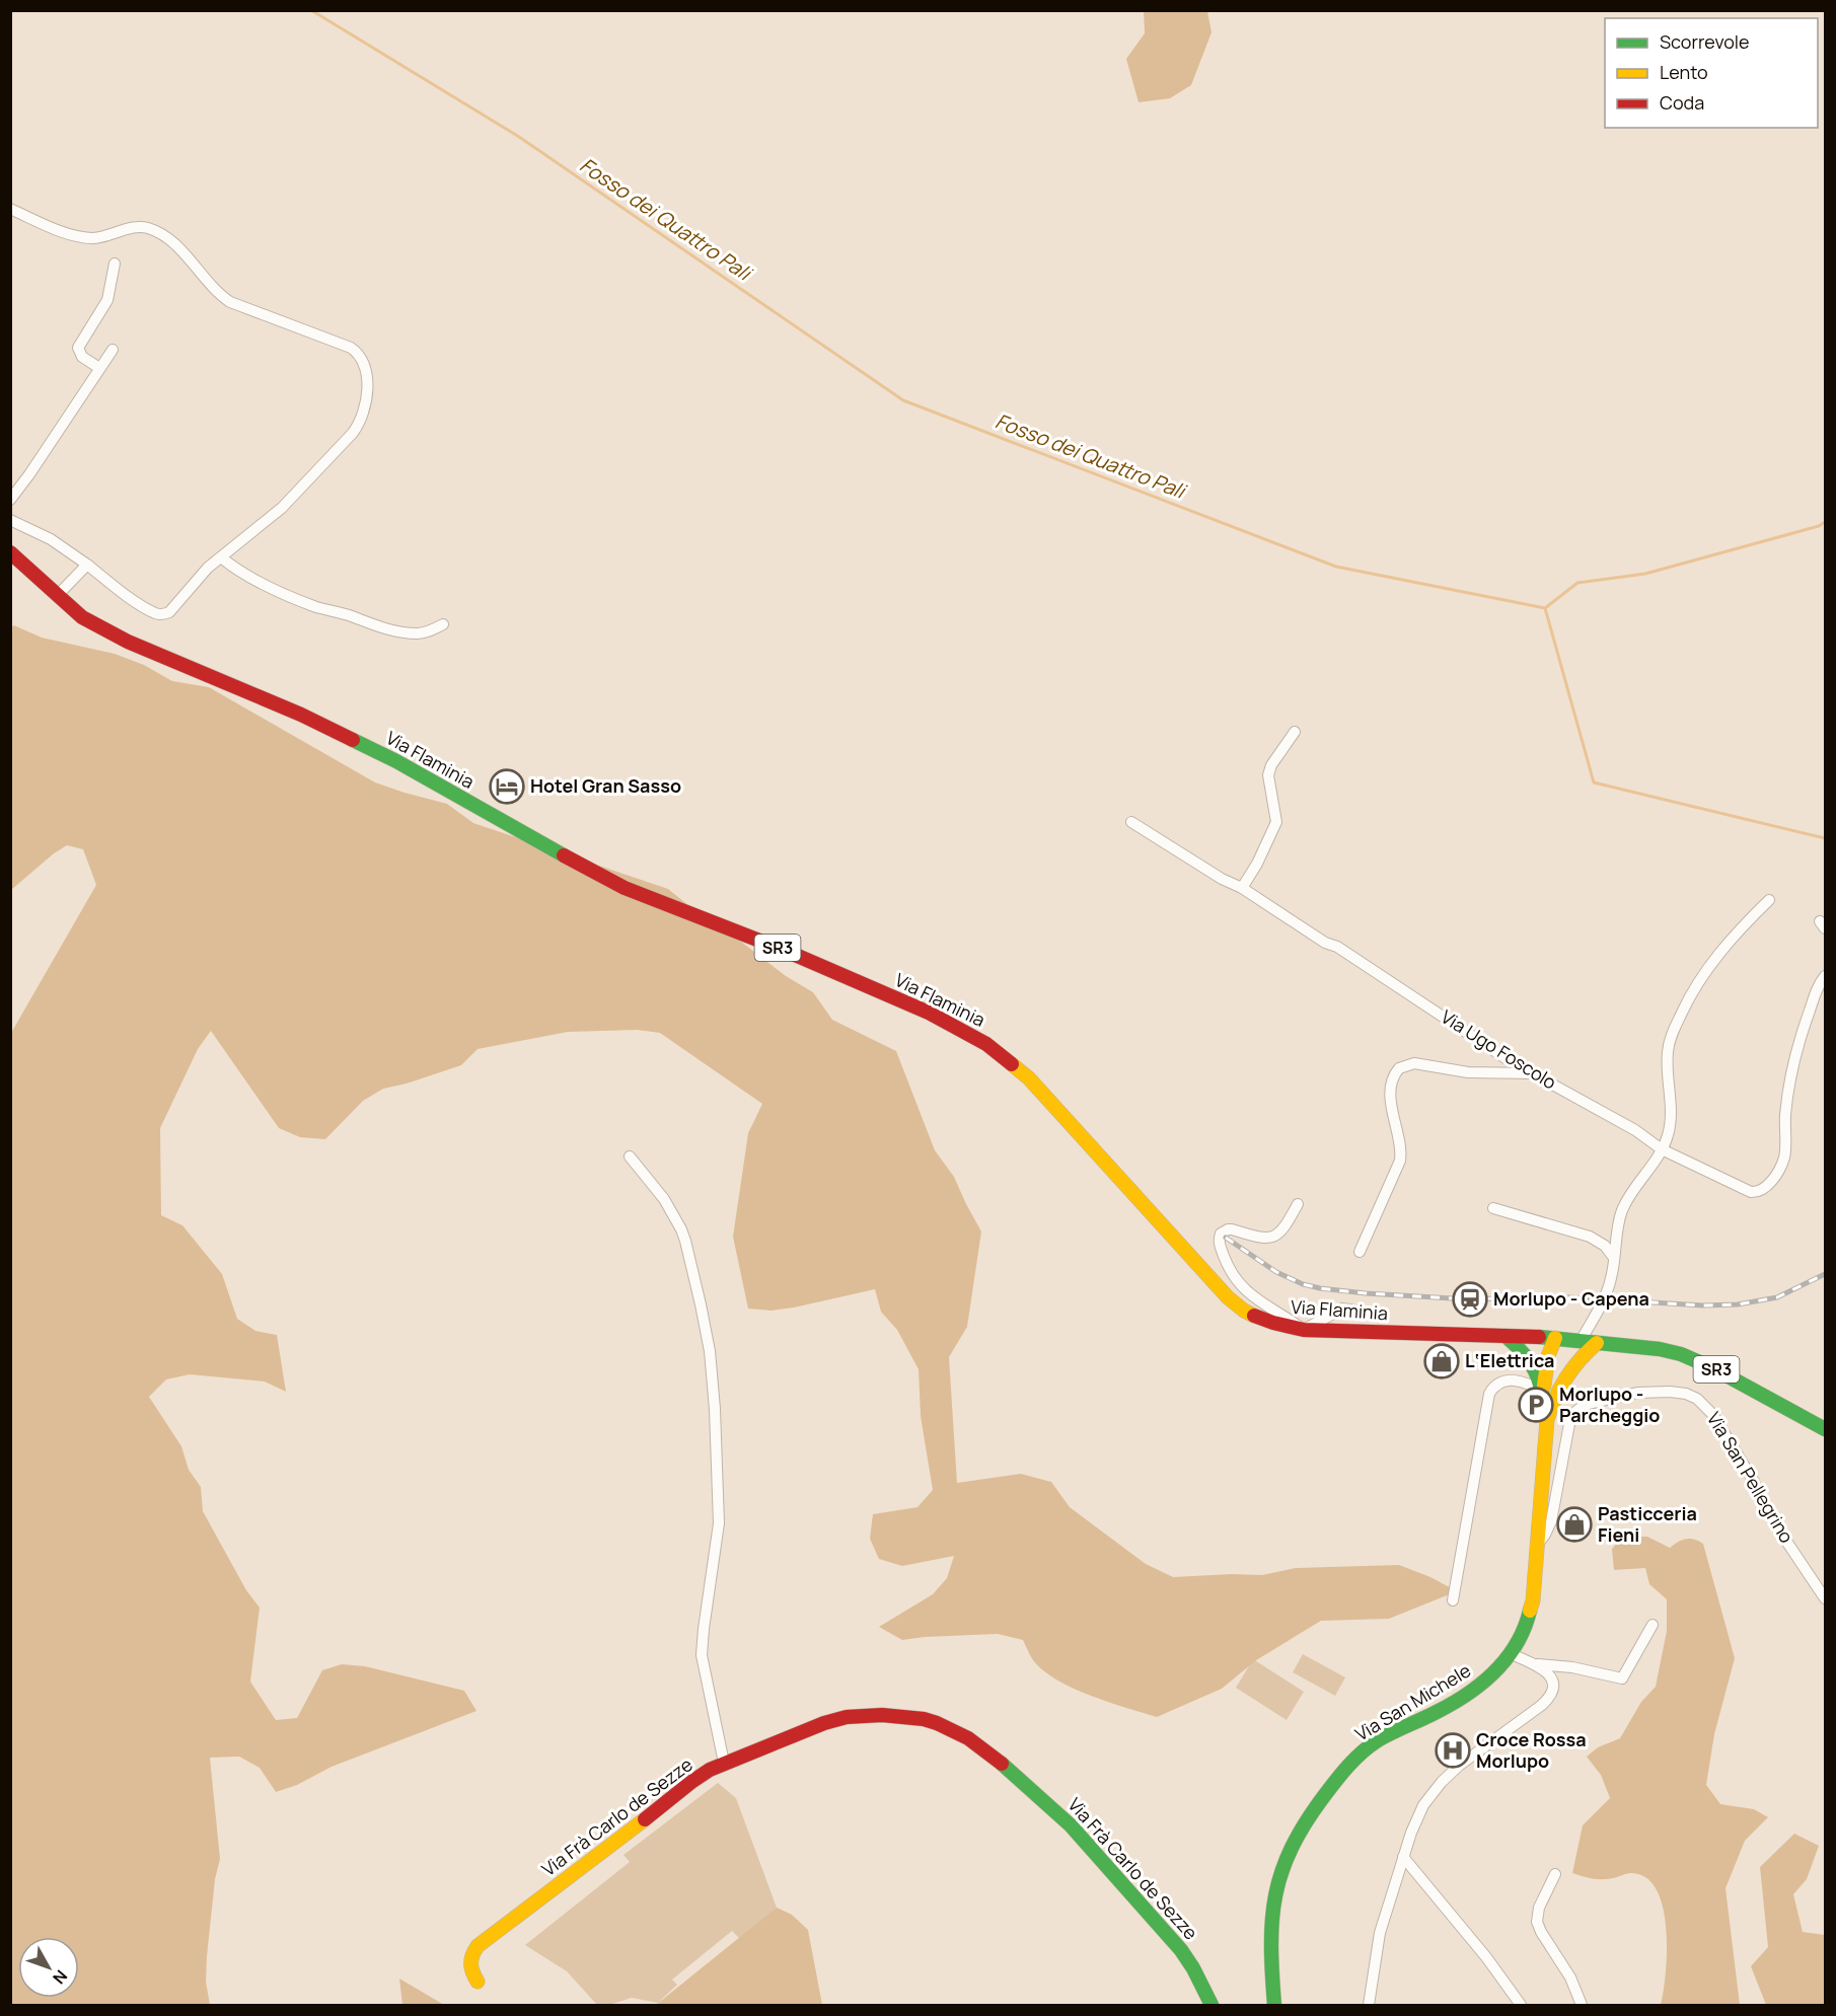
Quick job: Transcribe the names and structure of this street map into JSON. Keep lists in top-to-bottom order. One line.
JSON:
{"streets":{"main road":["Via Flaminia","SR3","Via San Michele","Via Frà Carlo de Sezze"],"street":["Via Ugo Foscolo","Via San Pellegrino"]},"crossings":[["Via San Pellegrino","Via San Michele"]],"water":["Fosso dei Quattro Pali"],"places":{"hotel":["Hotel Gran Sasso"],"station":["Morlupo - Capena"],"shop":["L‘Elettrica","Pasticceria Fieni"],"parking":["Morlupo - Parcheggio"],"hospital":["Croce Rossa Morlupo"]},"legend":["Scorrevole","Lento","Coda"],"north":"bottom right"}
